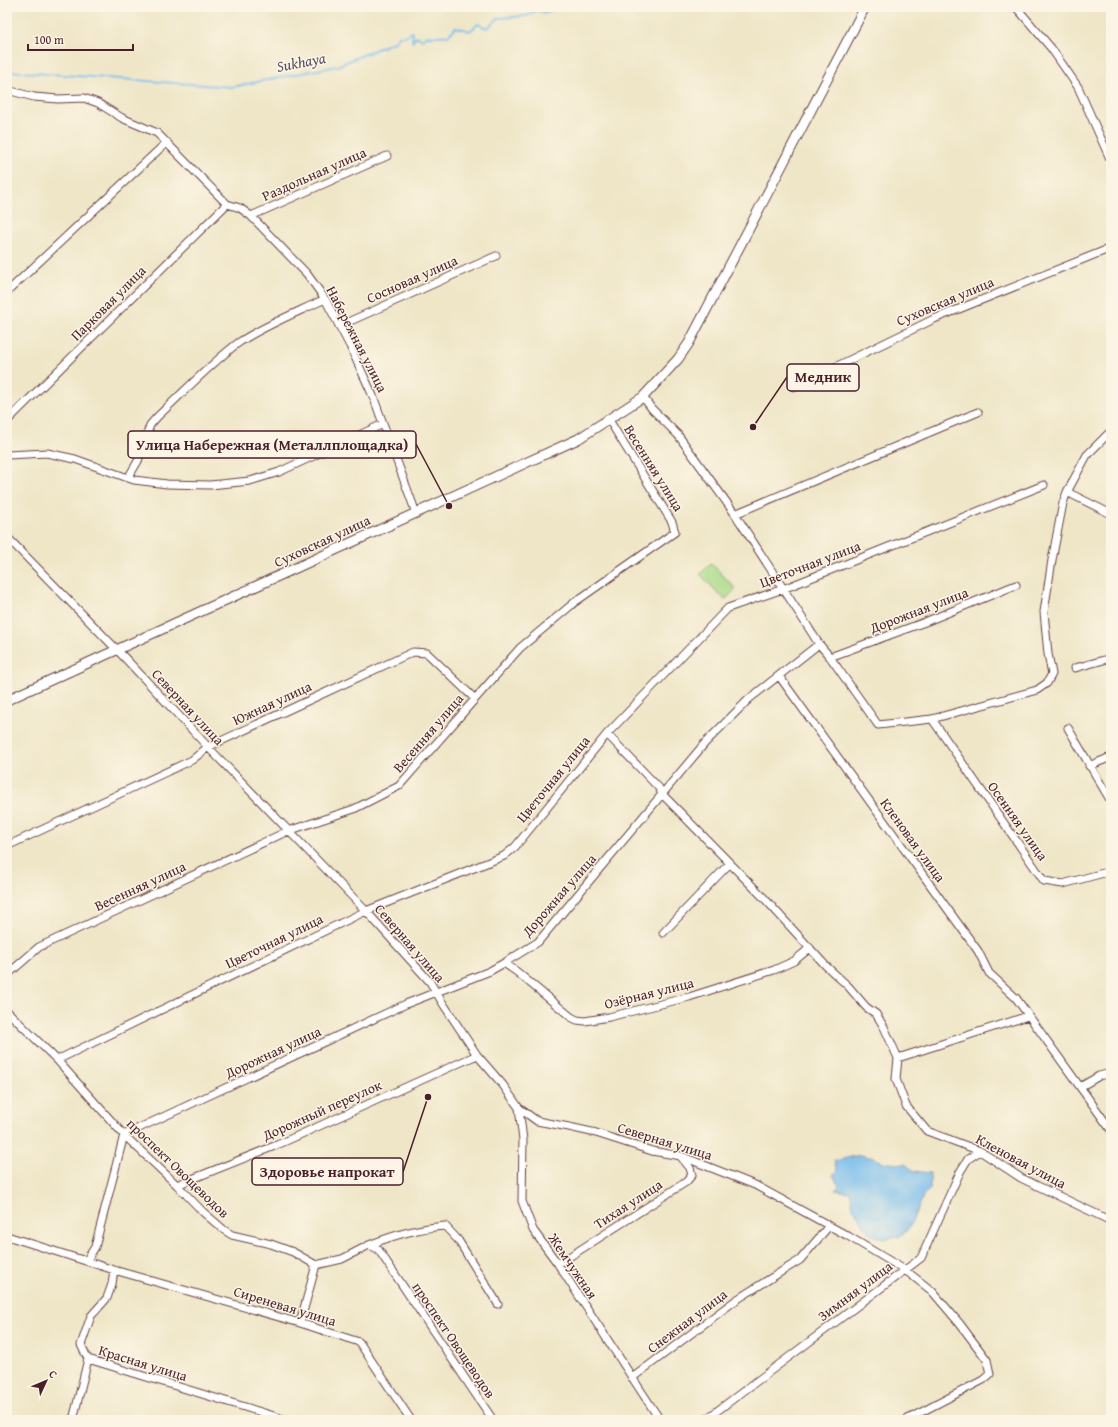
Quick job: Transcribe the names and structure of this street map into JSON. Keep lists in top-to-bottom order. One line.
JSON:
{"streets":{"street":["Раздольная улица","Сосновая улица","Суховская улица","Парковая улица","Набережная улица","Весенняя улица","Цветочная улица","Дорожная улица","Южная улица","Северная улица","Осенняя улица","Кленовая улица","Озёрная улица","Дорожный переулок","проспект Овощеводов","Тихая улица","Жемчужная","Зимняя улица","Сиреневая улица","Снежная улица","Красная улица"]},"crossings":[["Раздольная улица","Набережная улица"],["Сосновая улица","Набережная улица"],["Суховская улица","Набережная улица"],["Суховская улица","Весенняя улица"],["Суховская улица","Северная улица"],["Парковая улица","Набережная улица"],["Весенняя улица","Южная улица"],["Весенняя улица","Северная улица"],["Цветочная улица","Северная улица"],["Цветочная улица","Кленовая улица"],["Цветочная улица","проспект Овощеводов"],["Дорожная улица","Северная улица"],["Дорожная улица","Кленовая улица"],["Дорожная улица","Озёрная улица"],["Дорожная улица","проспект Овощеводов"],["Южная улица","Северная улица"],["Северная улица","Дорожный переулок"],["Северная улица","Тихая улица"],["Северная улица","Жемчужная"],["Северная улица","Зимняя улица"],["Северная улица","Снежная улица"],["Кленовая улица","Озёрная улица"],["Кленовая улица","Зимняя улица"],["Дорожный переулок","проспект Овощеводов"],["Тихая улица","Жемчужная"],["Жемчужная","Снежная улица"],["Сиреневая улица","Красная улица"]],"water":["Sukhaya"],"places":["Медник","Улица Набережная (Металлплощадка)","Здоровье напрокат"],"scale_bar":"100 m","north":"top right"}
